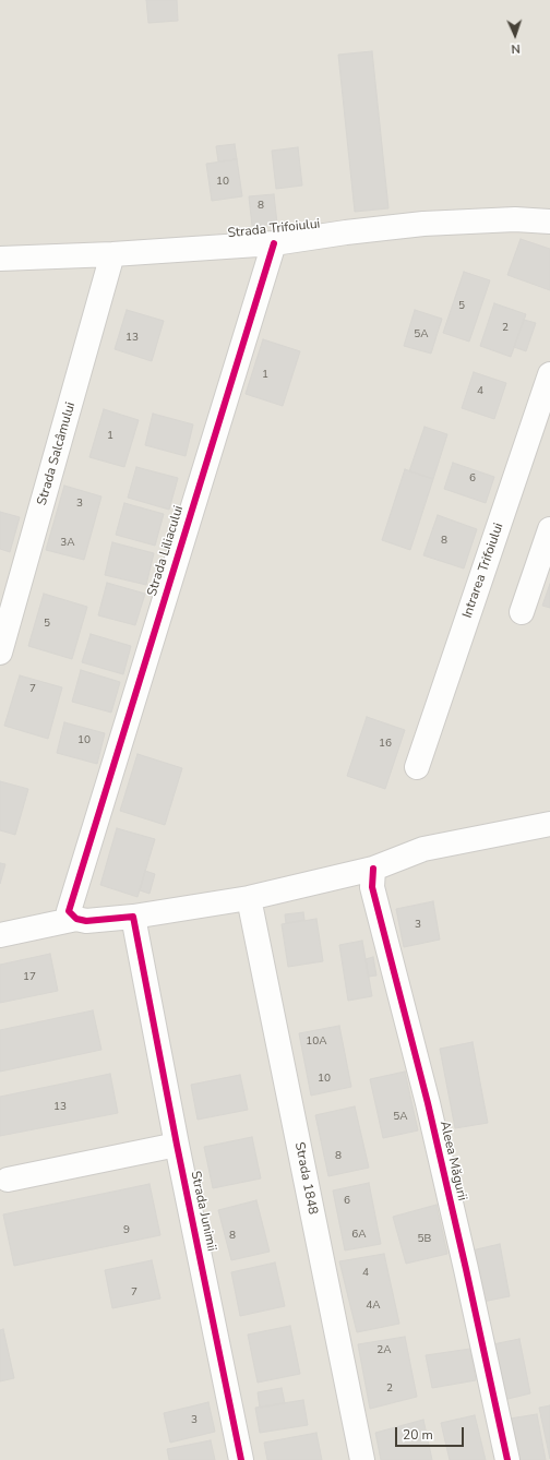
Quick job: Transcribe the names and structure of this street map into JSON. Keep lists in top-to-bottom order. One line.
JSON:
{"streets":{"street":["Strada Trifoiului","Strada Salcâmului","Strada Liliacului","Intrarea Trifoiului","Aleea Măgurii","Strada 1848","Strada Junimii"]},"crossings":[["Strada Trifoiului","Strada Salcâmului"],["Strada Trifoiului","Strada Liliacului"]],"house_numbers":["10","8","5","2","5A","13","1","4","1","6","3","8","3A","5","7","10","16","3","17","10A","10","13","5A","8","6","9","6A","8","5B","4","7","4A","2A","2","3"],"scale_bar":"20 m","north":"bottom"}
